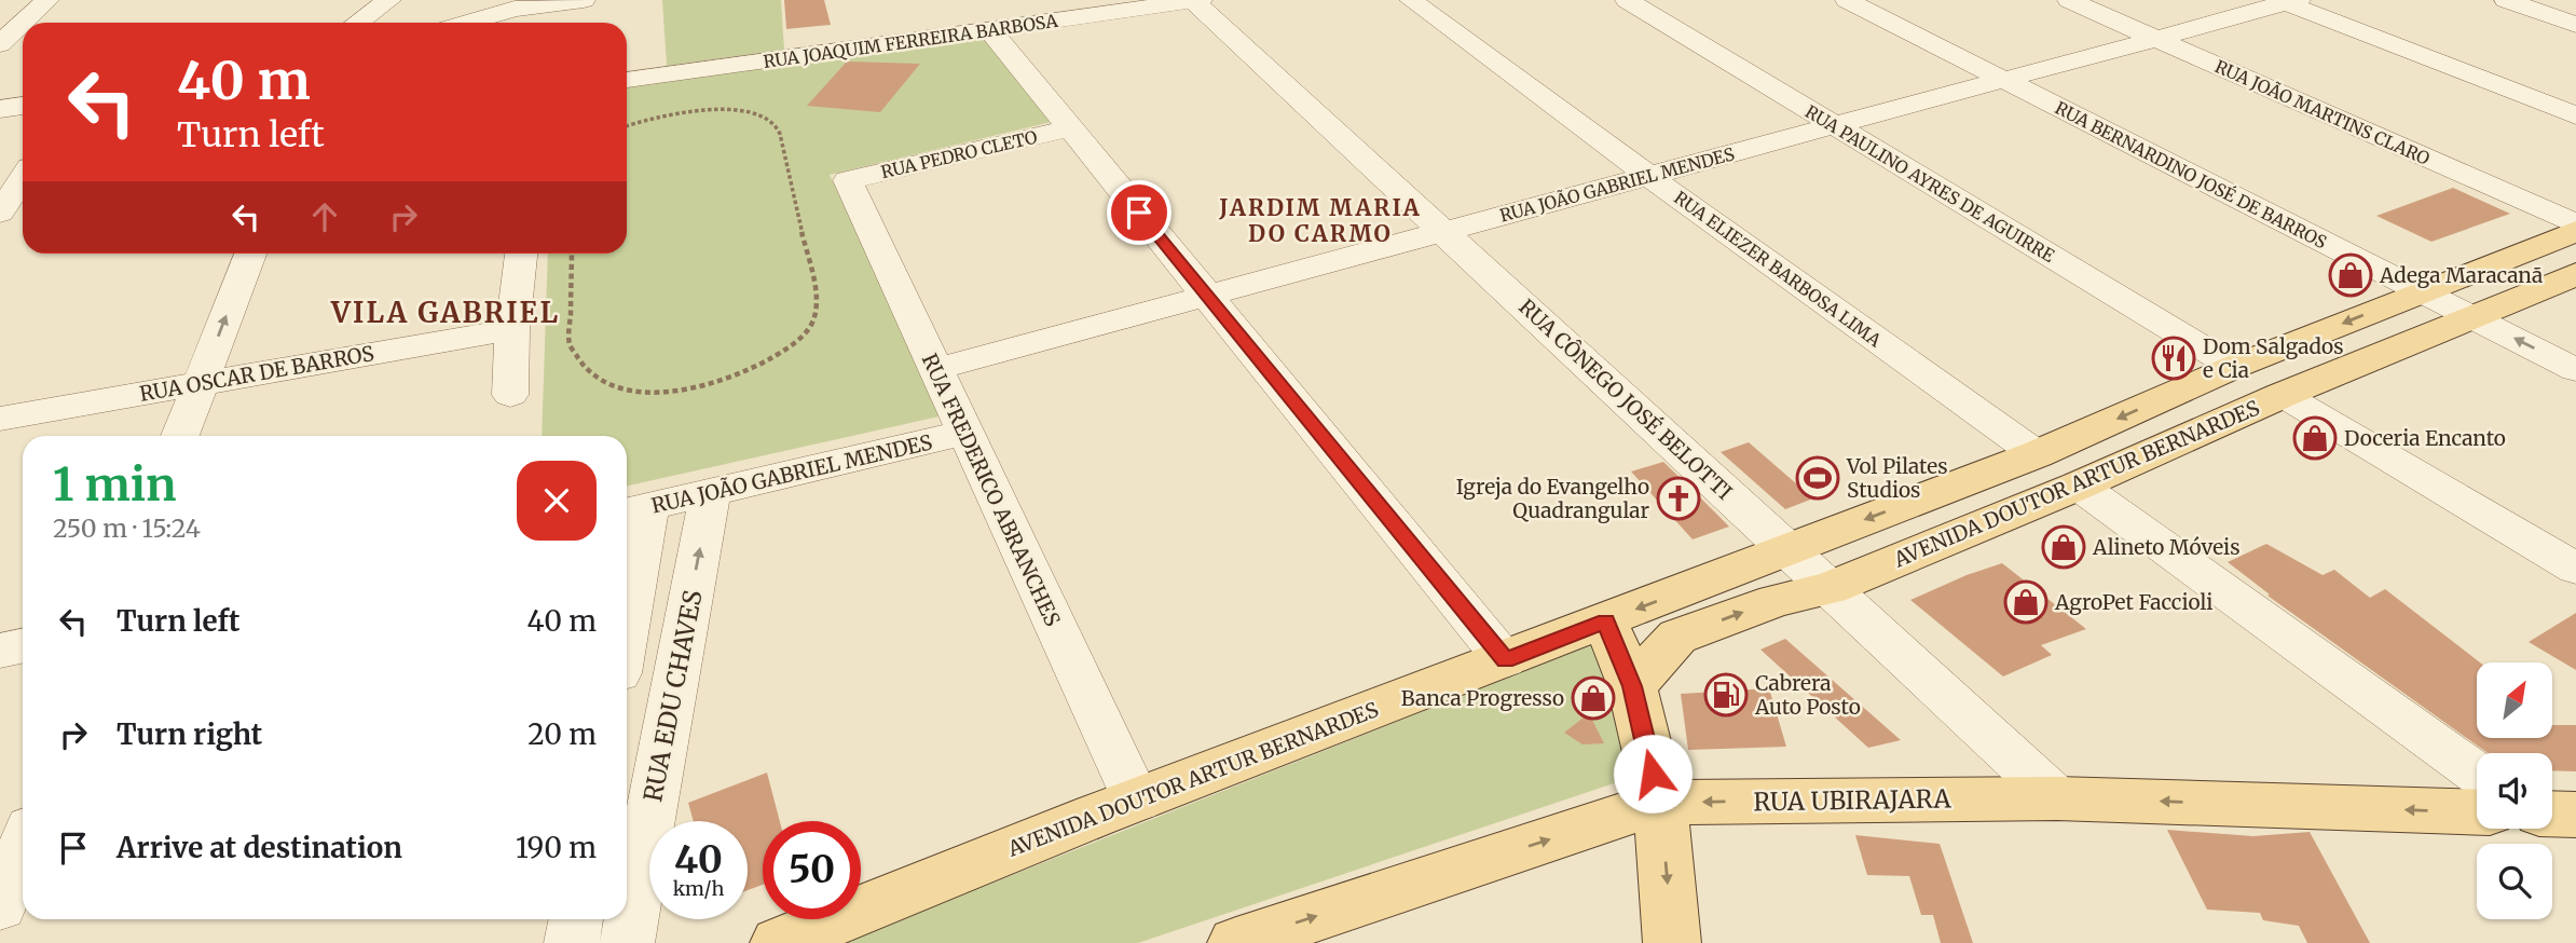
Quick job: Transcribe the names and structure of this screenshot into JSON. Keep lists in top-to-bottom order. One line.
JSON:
{"streets":{"main road":["AVENIDA DOUTOR ARTUR BERNARDES","RUA UBIRAJARA"],"street":["RUA JOAQUIM FERREIRA BARBOSA","RUA JOÃO MARTINS CLARO","RUA PEDRO CLETO","RUA BERNARDINO JOSÉ DE BARROS","RUA PAULINO AYRES DE AGUIRRE","RUA JOÃO GABRIEL MENDES","RUA ELIEZER BARBOSA LIMA","RUA OSCAR DE BARROS","RUA CÔNEGO JOSÉ BELOTTI","RUA FREDERICO ABRANCHES","RUA EDU CHAVES"]},"crossings":[["RUA JOAQUIM FERREIRA BARBOSA","RUA CÔNEGO JOSÉ BELOTTI"],["RUA JOÃO MARTINS CLARO","RUA JOÃO GABRIEL MENDES"],["RUA PEDRO CLETO","RUA FREDERICO ABRANCHES"],["RUA BERNARDINO JOSÉ DE BARROS","RUA JOÃO GABRIEL MENDES"],["RUA BERNARDINO JOSÉ DE BARROS","AVENIDA DOUTOR ARTUR BERNARDES"],["RUA PAULINO AYRES DE AGUIRRE","RUA JOÃO GABRIEL MENDES"],["RUA PAULINO AYRES DE AGUIRRE","AVENIDA DOUTOR ARTUR BERNARDES"],["RUA JOÃO GABRIEL MENDES","RUA ELIEZER BARBOSA LIMA"],["RUA JOÃO GABRIEL MENDES","RUA CÔNEGO JOSÉ BELOTTI"],["RUA JOÃO GABRIEL MENDES","RUA FREDERICO ABRANCHES"],["RUA JOÃO GABRIEL MENDES","RUA EDU CHAVES"],["RUA ELIEZER BARBOSA LIMA","AVENIDA DOUTOR ARTUR BERNARDES"],["RUA CÔNEGO JOSÉ BELOTTI","AVENIDA DOUTOR ARTUR BERNARDES"],["RUA CÔNEGO JOSÉ BELOTTI","RUA UBIRAJARA"],["AVENIDA DOUTOR ARTUR BERNARDES","RUA FREDERICO ABRANCHES"]],"one_way":["RUA EDU CHAVES"],"districts":["JARDIM MARIA DO CARMO","VILA GABRIEL"],"places":{"shop":["Adega Maracanã","Doceria Encanto","Alineto Móveis","AgroPet Faccioli","Banca Progresso"],"restaurant":["Dom Salgados e Cia"],"sports":["Vol Pilates Studios"],"church":["Igreja do Evangelho Quadrangular"],"fuel station":["Cabrera Auto Posto"]},"north":"top right","page":{"turn":["40 m","Turn left"],"heading":["1 min","250 m · 15:24"],"list":[{"name":"Turn left","value":"40 m"},{"name":"Turn right","value":"20 m"},{"name":"Arrive at destination","value":"190 m"}],"speed":"40 km/h","limit":"50"}}
